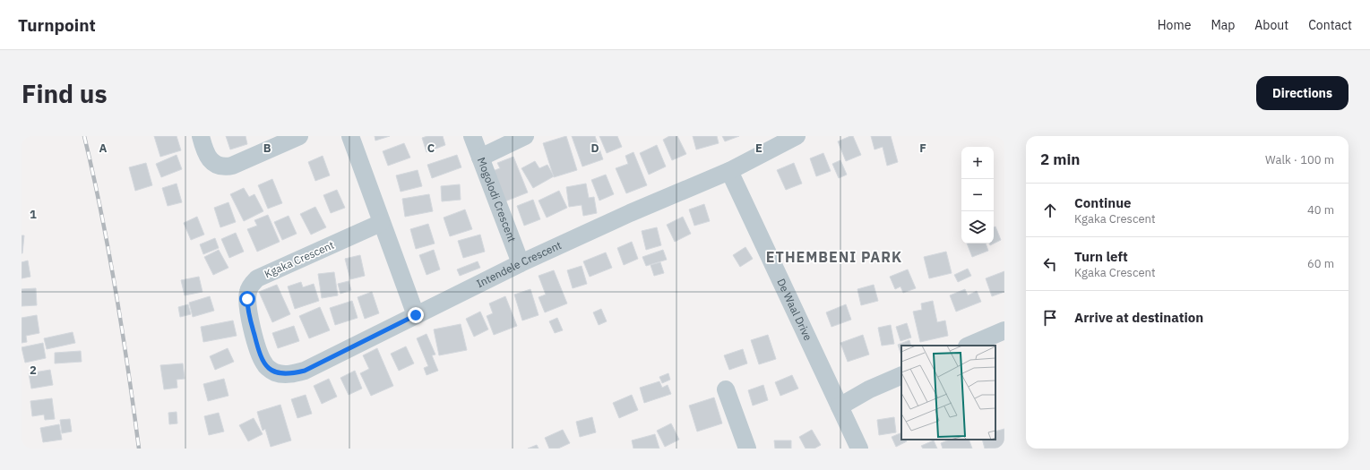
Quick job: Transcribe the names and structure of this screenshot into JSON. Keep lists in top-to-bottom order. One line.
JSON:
{"streets":{"street":["Mogolodi Crescent","Kgaka Crescent","Intendele Crescent","De Waal Drive"]},"crossings":[["Mogolodi Crescent","Intendele Crescent"],["Kgaka Crescent","Intendele Crescent"],["Intendele Crescent","De Waal Drive"]],"districts":["ETHEMBENI PARK"],"page":{"header":"Turnpoint","nav":["Home","Map","About","Contact"],"buttons":"Directions","title":"Find us","heading":["2 min","Walk · 100 m"],"map_buttons":["+","−"],"list":[["Continue","Kgaka Crescent","40 m"],["Turn left","Kgaka Crescent","60 m"],"Arrive at destination"]},"grid":{"columns":["A","B","C","D","E","F"],"rows":["1","2"]}}
